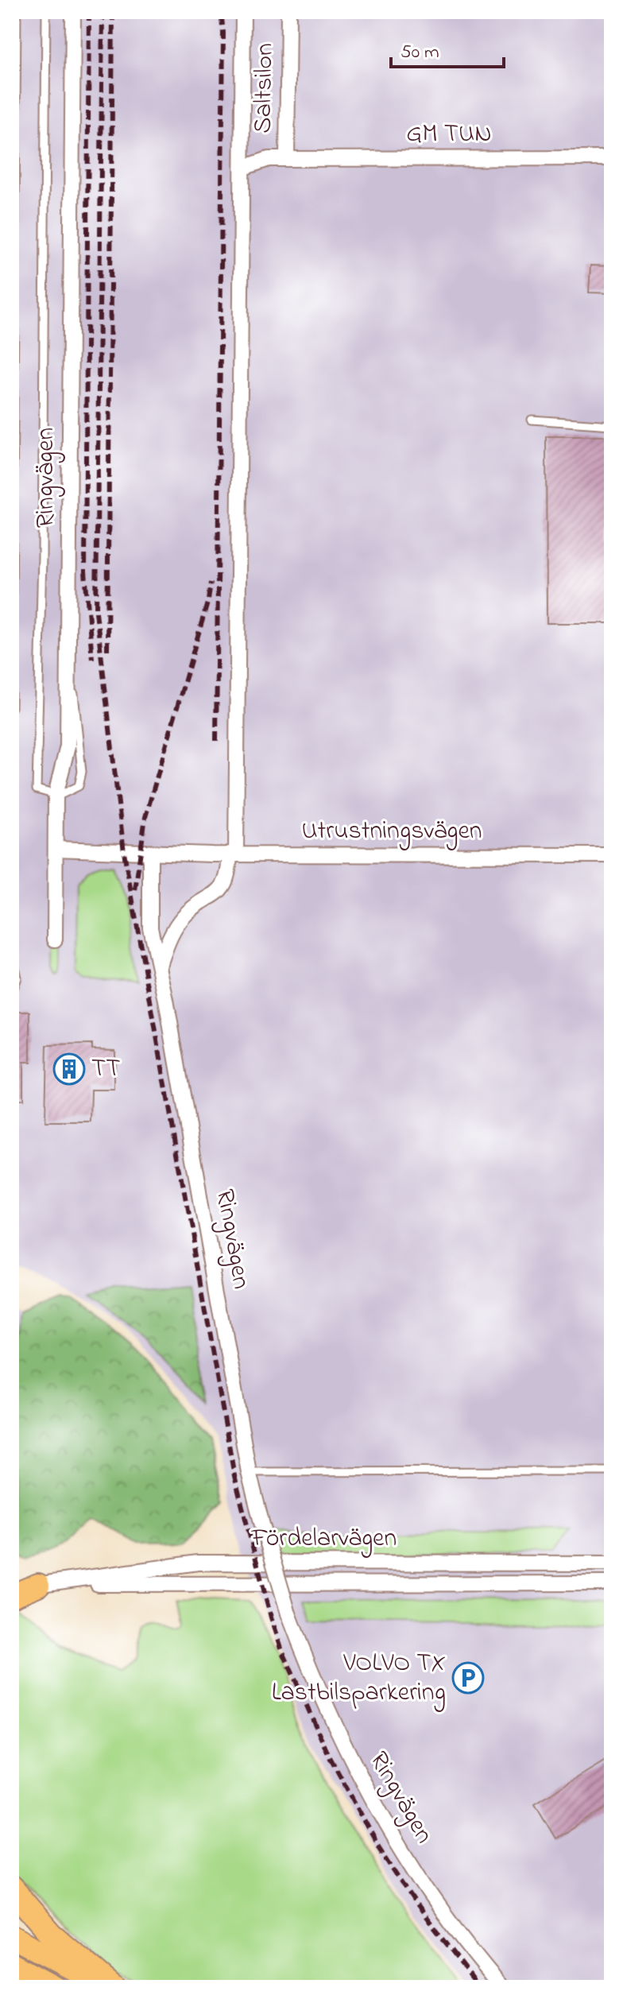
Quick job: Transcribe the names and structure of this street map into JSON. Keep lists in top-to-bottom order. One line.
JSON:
{"streets":{"street":["Saltsilon","GM TUN","Ringvägen","Utrustningsvägen","Fördelarvägen"]},"crossings":[["Saltsilon","GM TUN"],["Saltsilon","Ringvägen"],["Ringvägen","Utrustningsvägen"]],"places":{"building":["TT"],"parking":["VOLVO TX Lastbilsparkering"]},"scale_bar":"50 m"}
